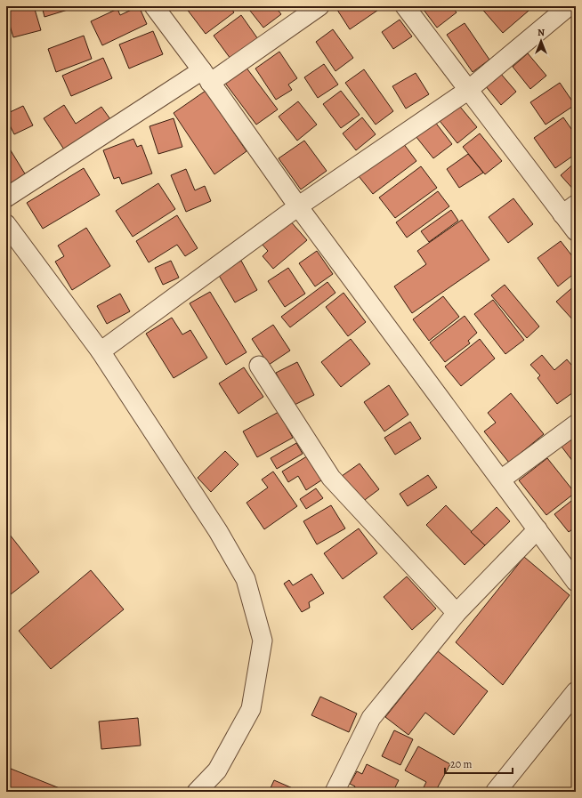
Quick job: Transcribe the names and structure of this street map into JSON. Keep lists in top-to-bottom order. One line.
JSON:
{"scale_bar":"20 m","north":"top"}
